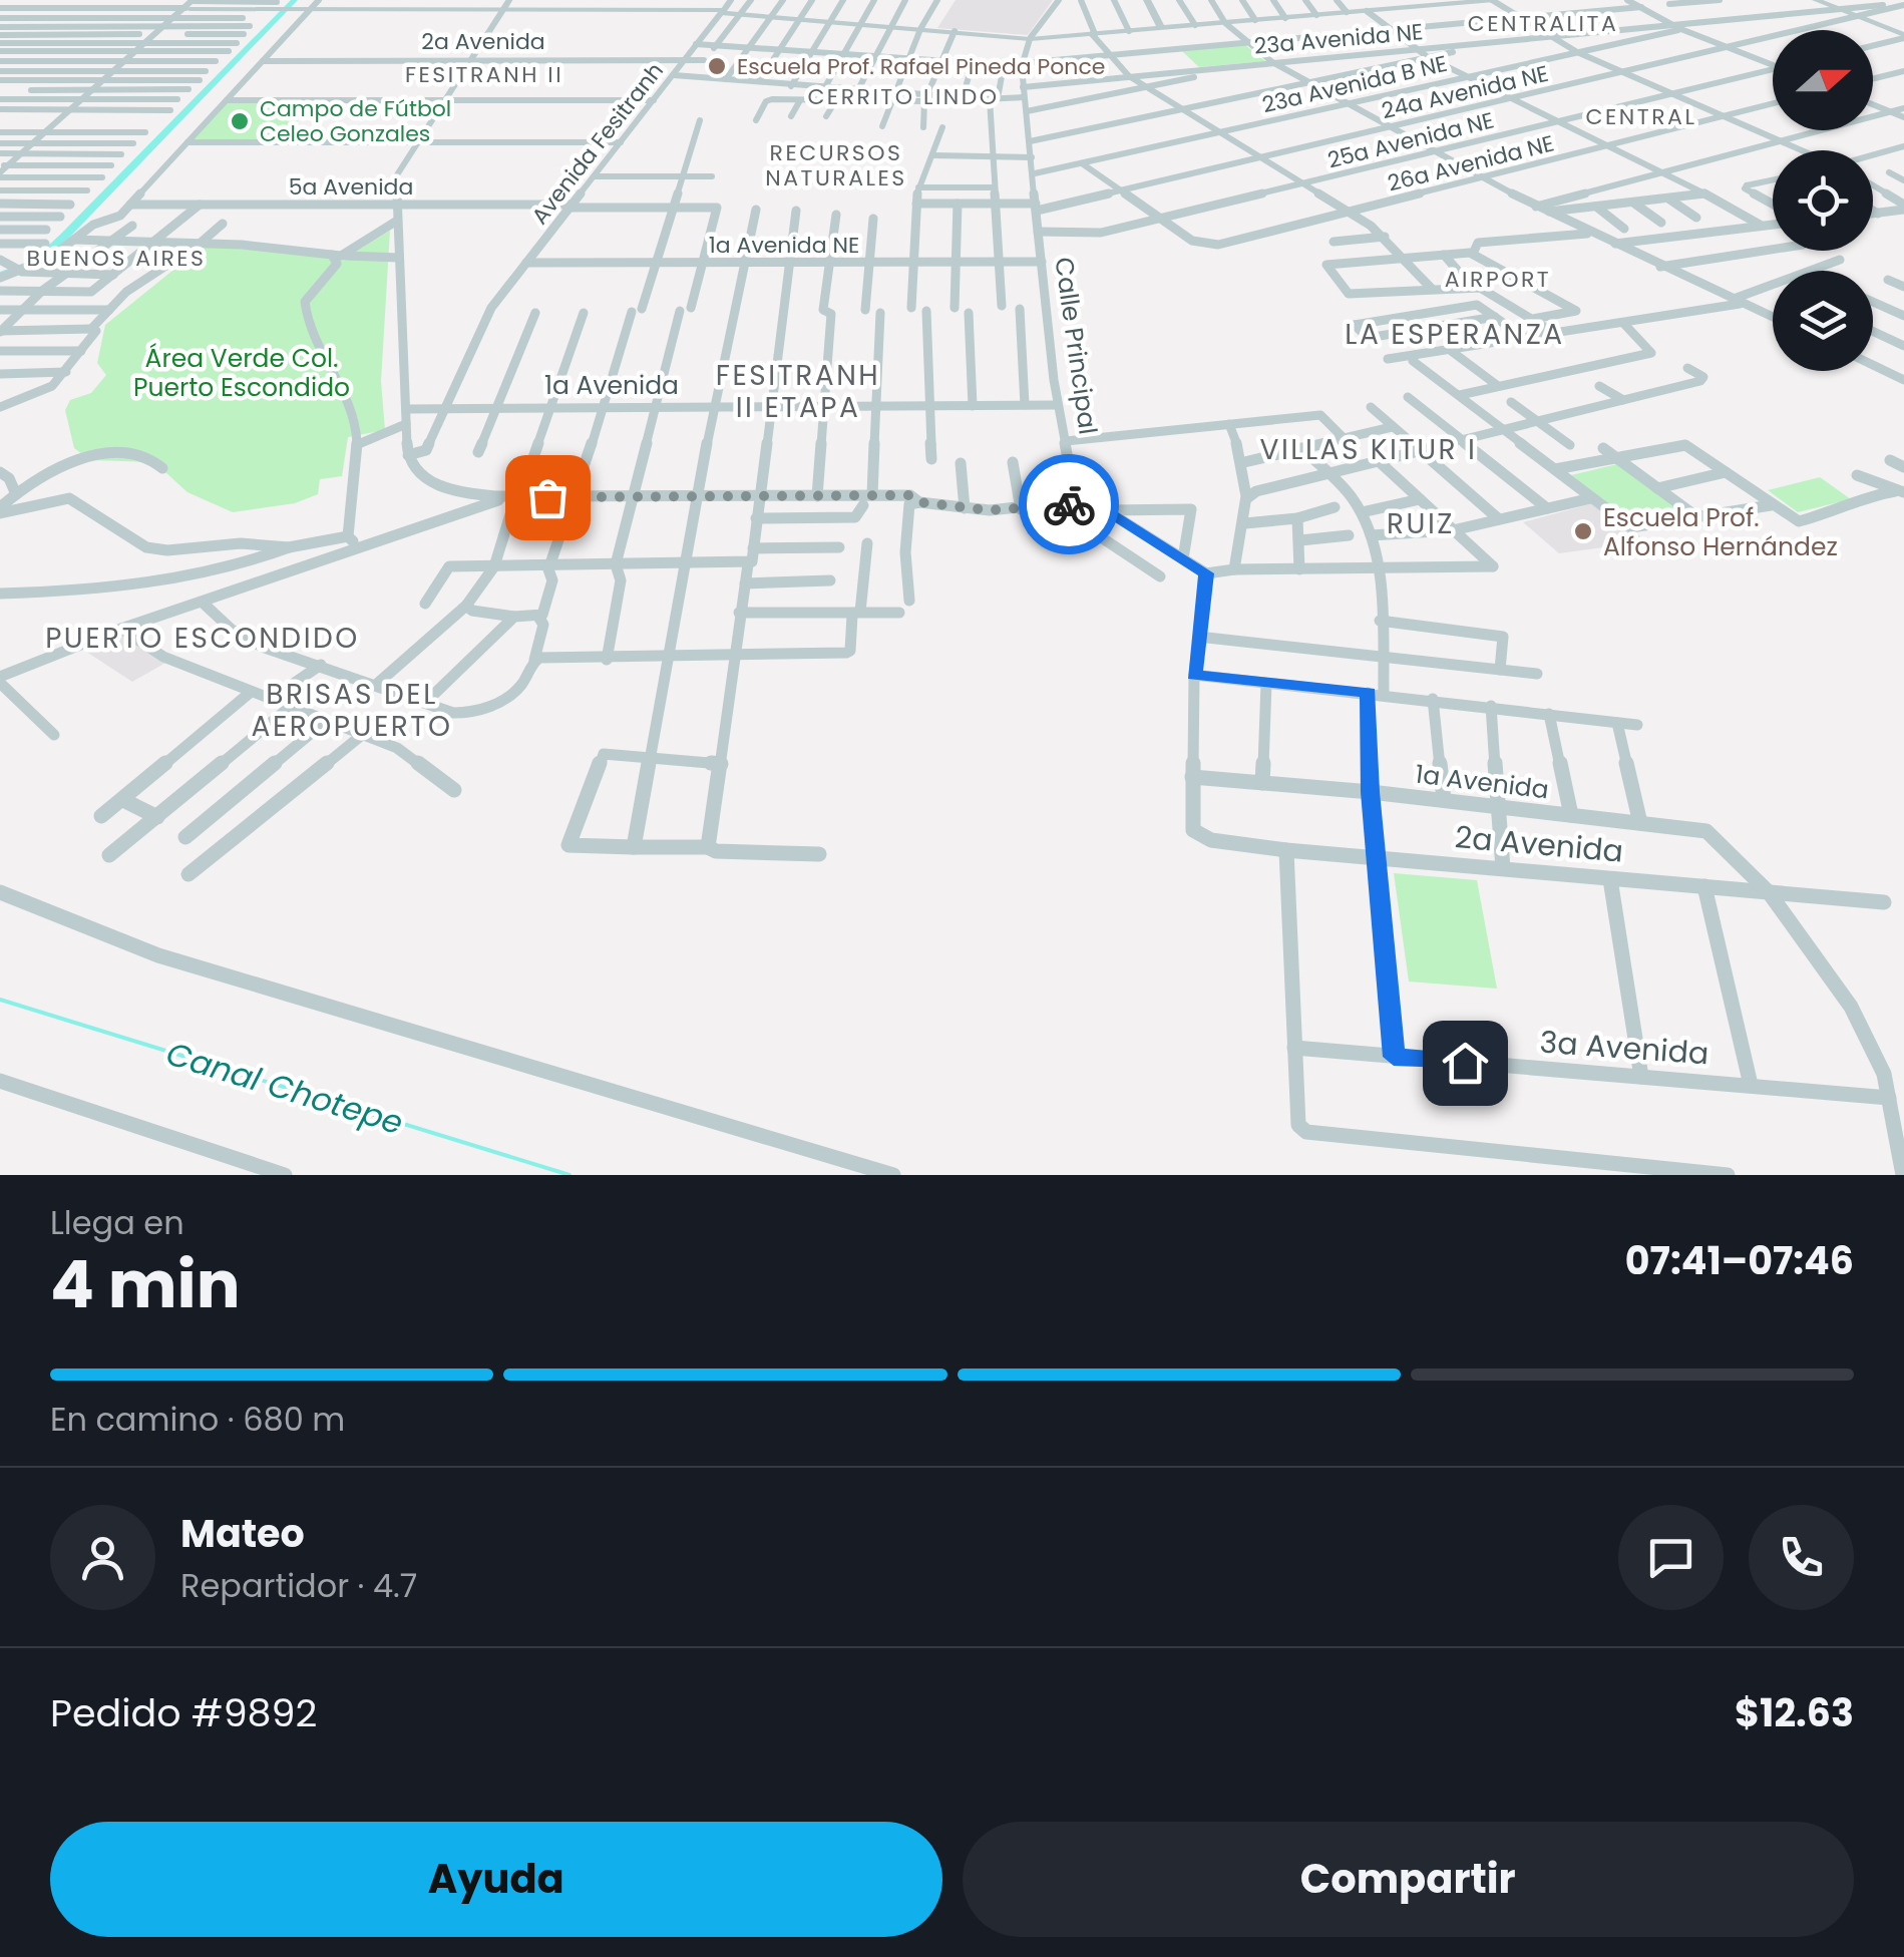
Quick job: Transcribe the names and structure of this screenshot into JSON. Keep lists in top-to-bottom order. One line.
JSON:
{"streets":{"street":["23a Avenida NE","2a Avenida","23a Avenida B NE","24a Avenida NE","25a Avenida NE","Avenida Fesitranh","26a Avenida NE","5a Avenida","1a Avenida NE","Calle Principal","1a Avenida","3a Avenida"]},"crossings":[["23a Avenida NE","24a Avenida NE"],["23a Avenida NE","Calle Principal"],["2a Avenida","Avenida Fesitranh"],["2a Avenida","1a Avenida"],["23a Avenida B NE","Calle Principal"],["24a Avenida NE","Calle Principal"],["25a Avenida NE","26a Avenida NE"],["25a Avenida NE","Calle Principal"],["Avenida Fesitranh","5a Avenida"],["Avenida Fesitranh","1a Avenida NE"],["Avenida Fesitranh","1a Avenida"],["5a Avenida","1a Avenida NE"],["1a Avenida NE","Calle Principal"],["Calle Principal","1a Avenida"]],"districts":["CENTRALITA","FESITRANH II","CERRITO LINDO","CENTRAL","RECURSOS NATURALES","BUENOS AIRES","AIRPORT","LA ESPERANZA","FESITRANH II ETAPA","VILLAS KITUR I","RUIZ","PUERTO ESCONDIDO","BRISAS DEL AEROPUERTO"],"water":["Canal Chotepe"],"parks":["Área Verde Col. Puerto Escondido"],"places":["Escuela Prof. Rafael Pineda Ponce","Campo de Fútbol Celeo Gonzales","Escuela Prof. Alfonso Hernández"],"north":"right","page":{"heading":["4 min","Llega en","07:41–07:46"],"panel":["Mateo","Repartidor · 4.7","Pedido #9892","$12.63"],"bar":"En camino · 680 m","buttons":["Ayuda","Compartir"]}}
